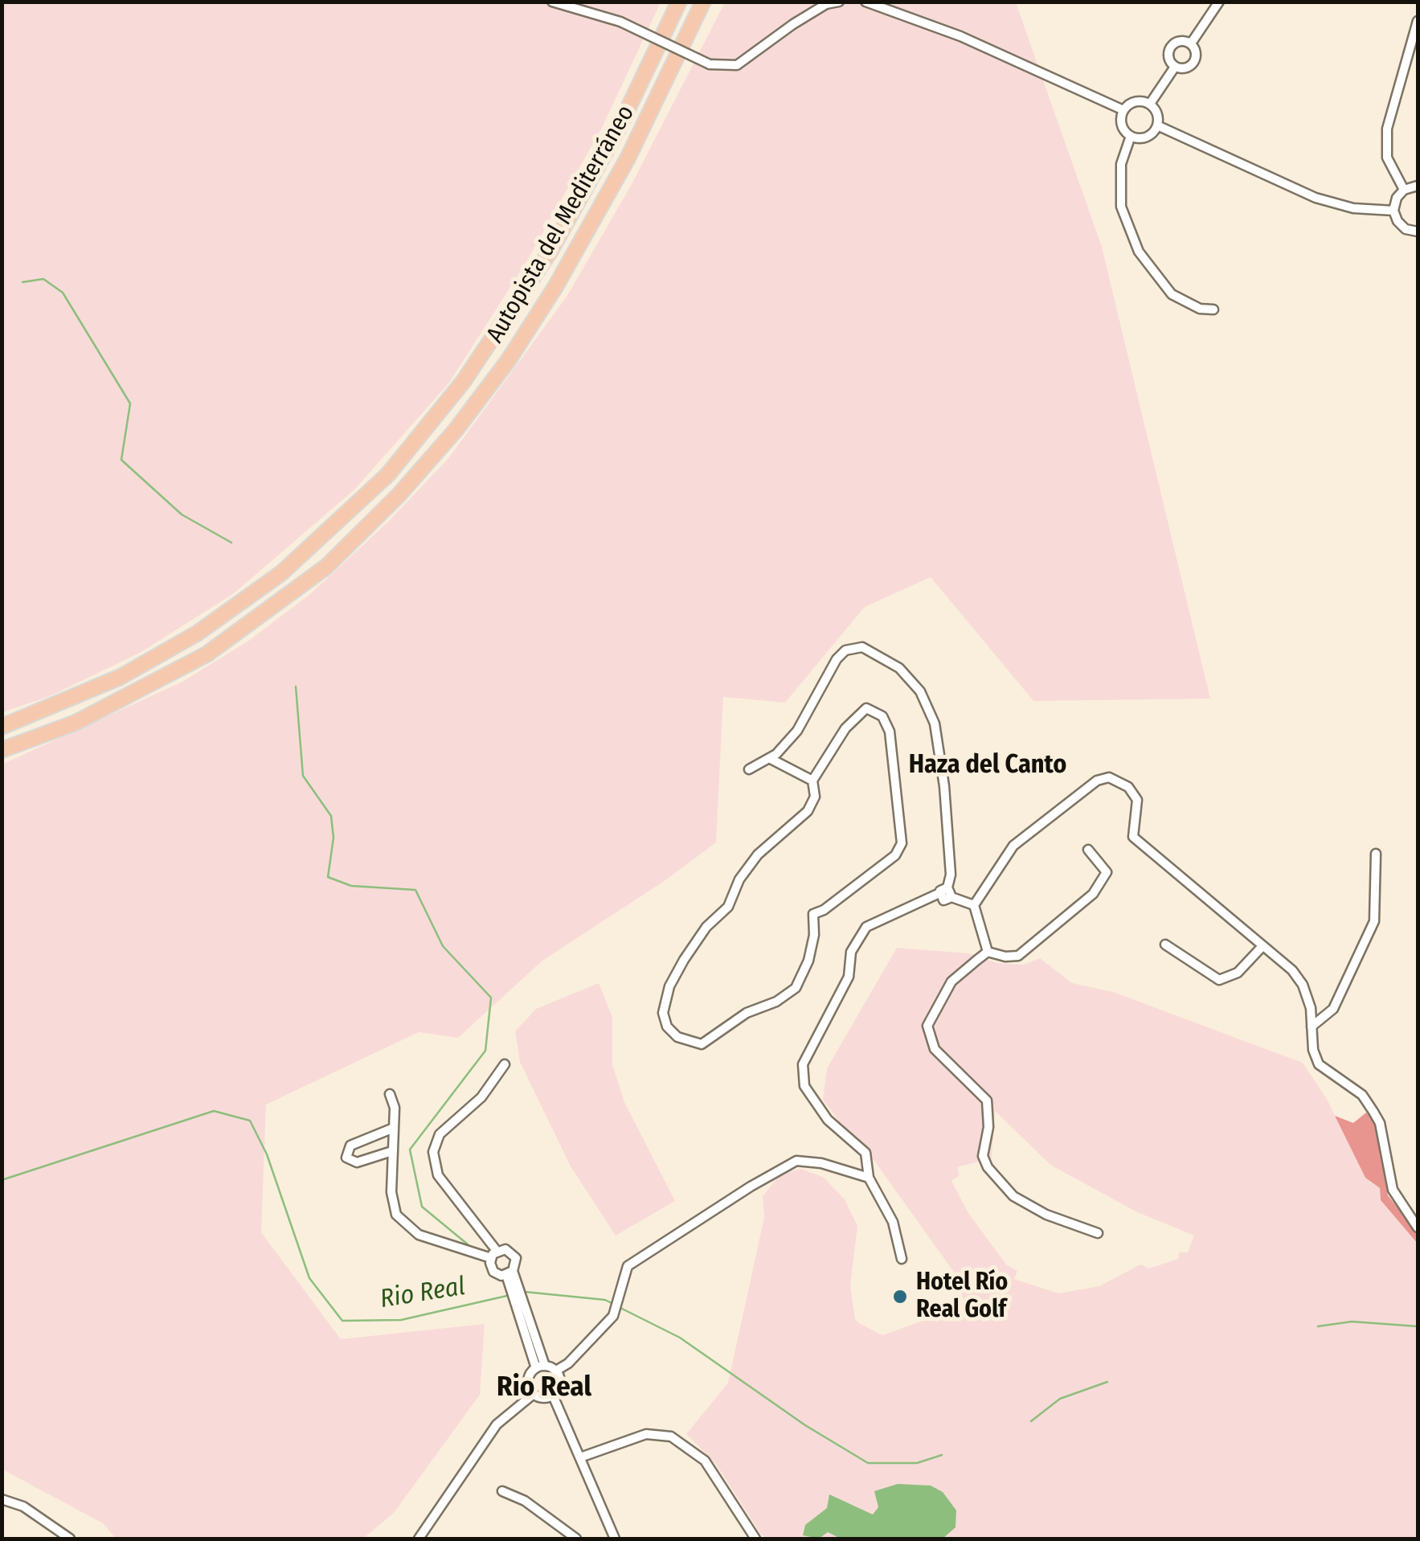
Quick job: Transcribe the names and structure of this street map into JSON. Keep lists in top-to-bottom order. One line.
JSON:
{"streets":{"highway":["Autopista del Mediterráneo"]},"districts":["Haza del Canto","Rio Real"],"water":["Rio Real"],"places":["Hotel Río Real Golf"]}
